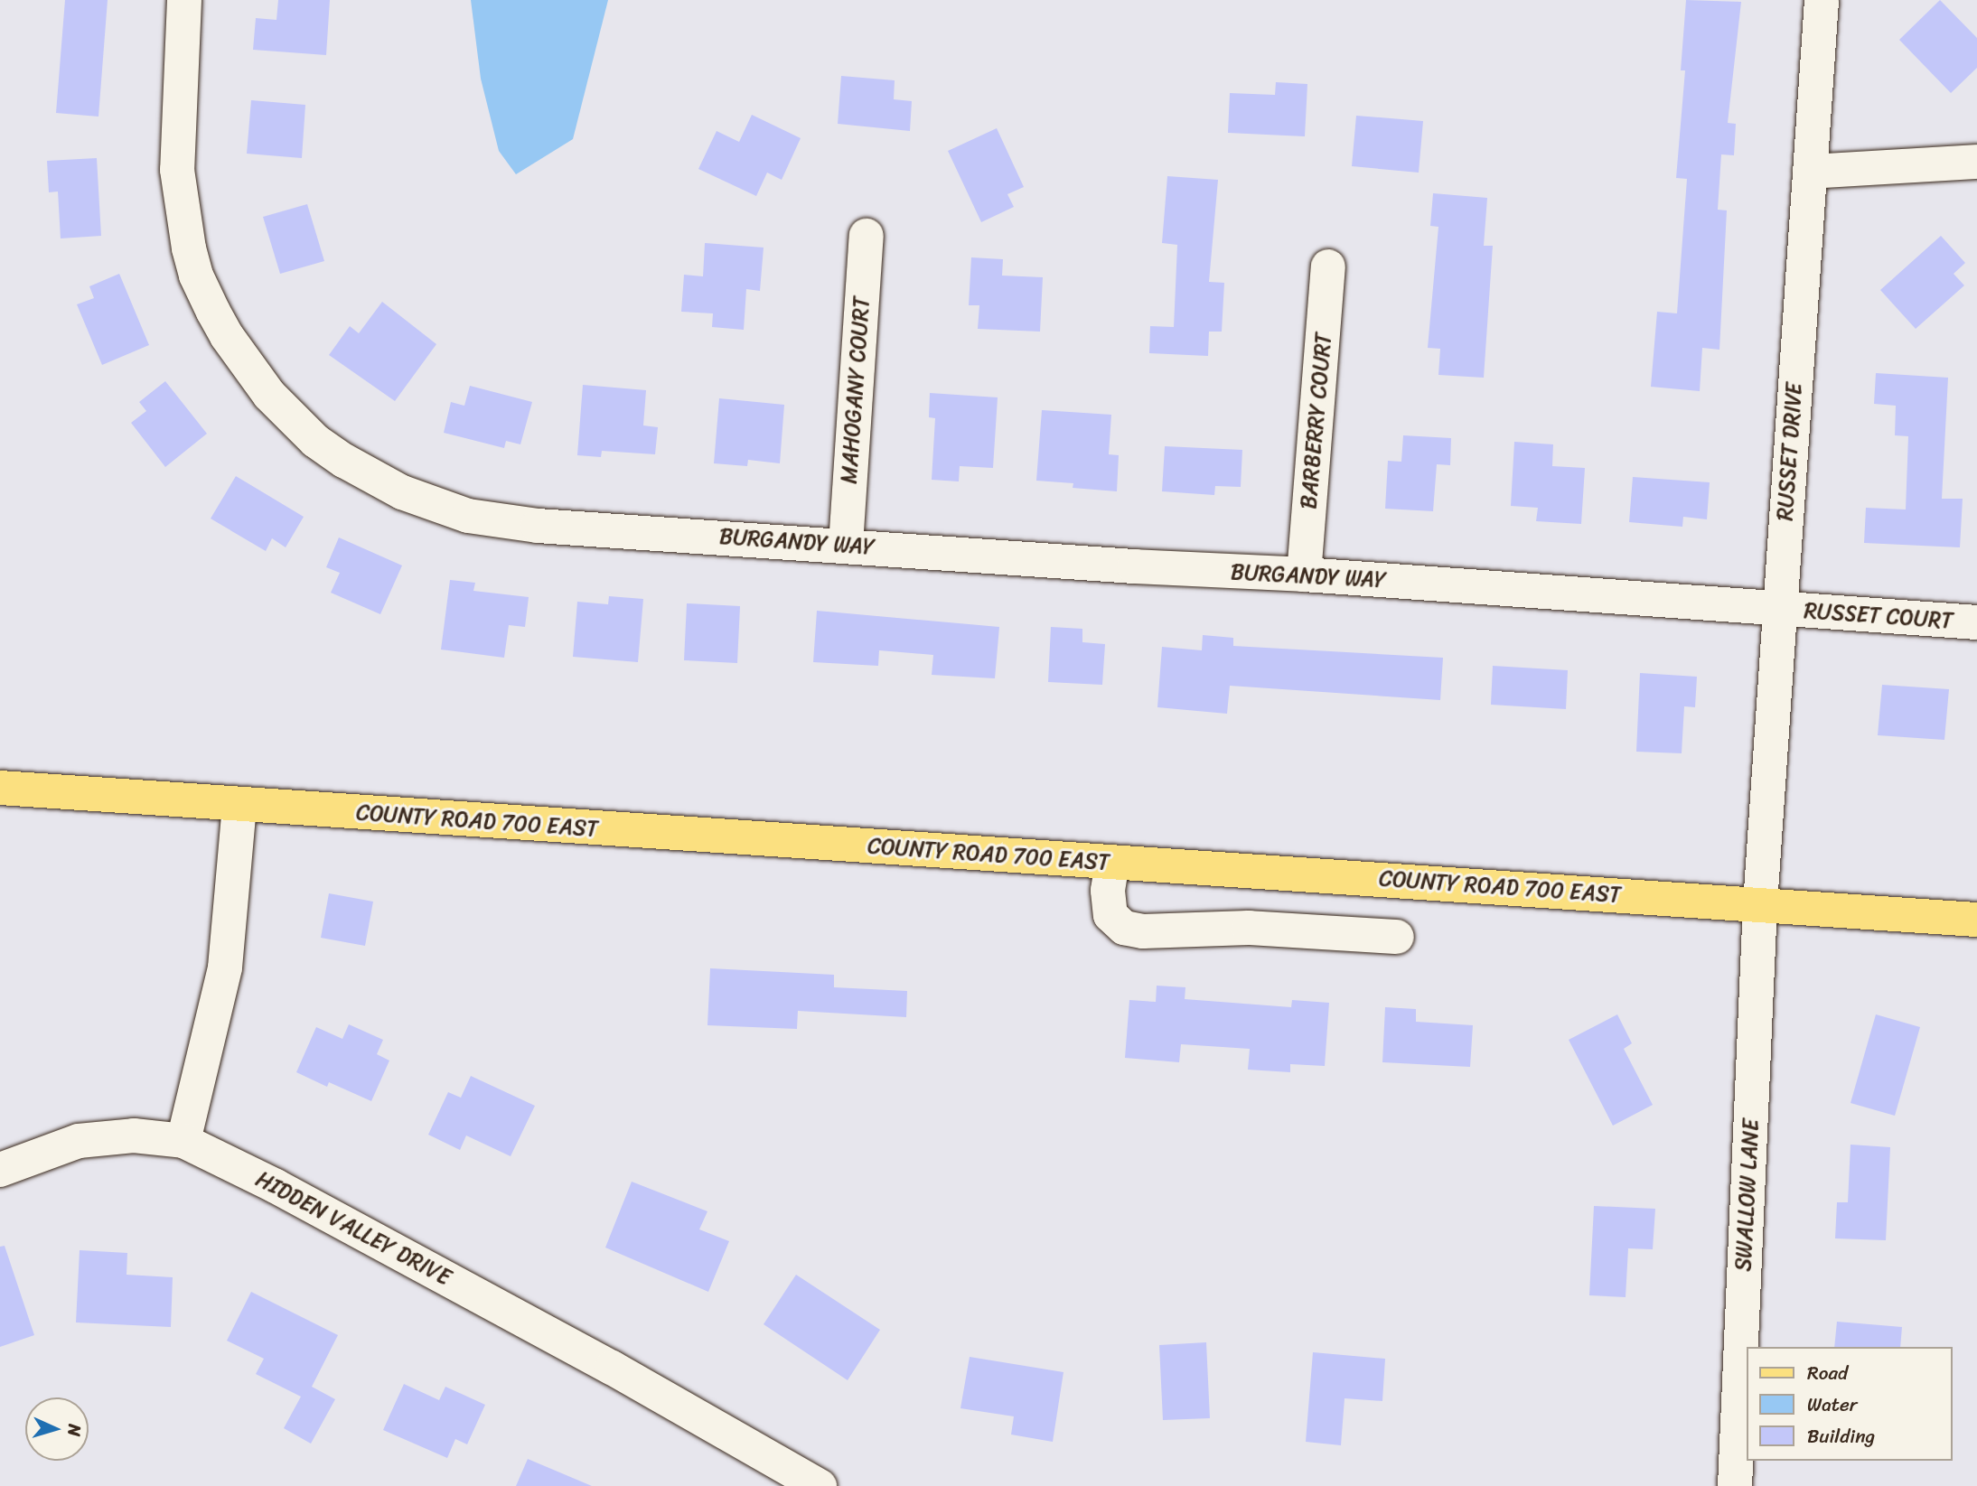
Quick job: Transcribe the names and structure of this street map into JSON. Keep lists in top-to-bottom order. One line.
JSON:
{"streets":{"main road":["COUNTY ROAD 700 EAST"],"street":["MAHOGANY COURT","BARBERRY COURT","RUSSET DRIVE","BURGANDY WAY","RUSSET COURT","SWALLOW LANE","HIDDEN VALLEY DRIVE"]},"crossings":[["MAHOGANY COURT","BURGANDY WAY"],["BARBERRY COURT","BURGANDY WAY"],["RUSSET DRIVE","BURGANDY WAY"],["RUSSET DRIVE","RUSSET COURT"],["RUSSET DRIVE","COUNTY ROAD 700 EAST"],["RUSSET DRIVE","SWALLOW LANE"],["BURGANDY WAY","RUSSET COURT"],["COUNTY ROAD 700 EAST","SWALLOW LANE"]],"legend":["Road","Water","Building"],"north":"right"}
